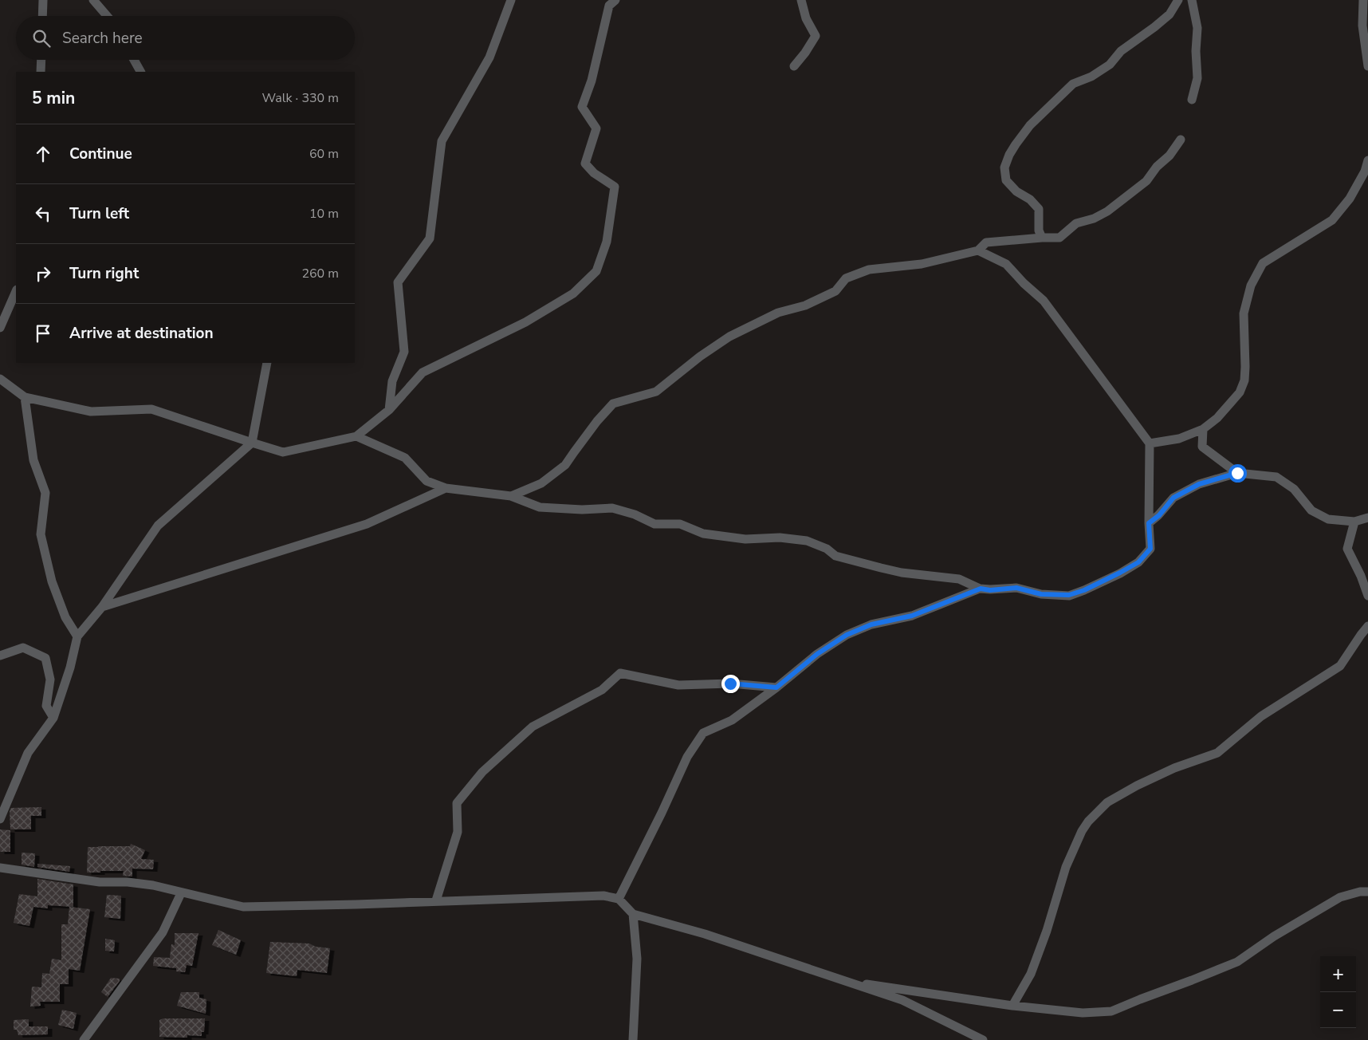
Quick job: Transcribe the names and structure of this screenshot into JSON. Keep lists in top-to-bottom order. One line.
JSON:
{"page":{"search":"Search here","heading":["5 min","Walk · 330 m"],"list":[["Continue","60 m"],["Turn left","10 m"],["Turn right","260 m"],"Arrive at destination"],"map_buttons":["+","−"]}}
